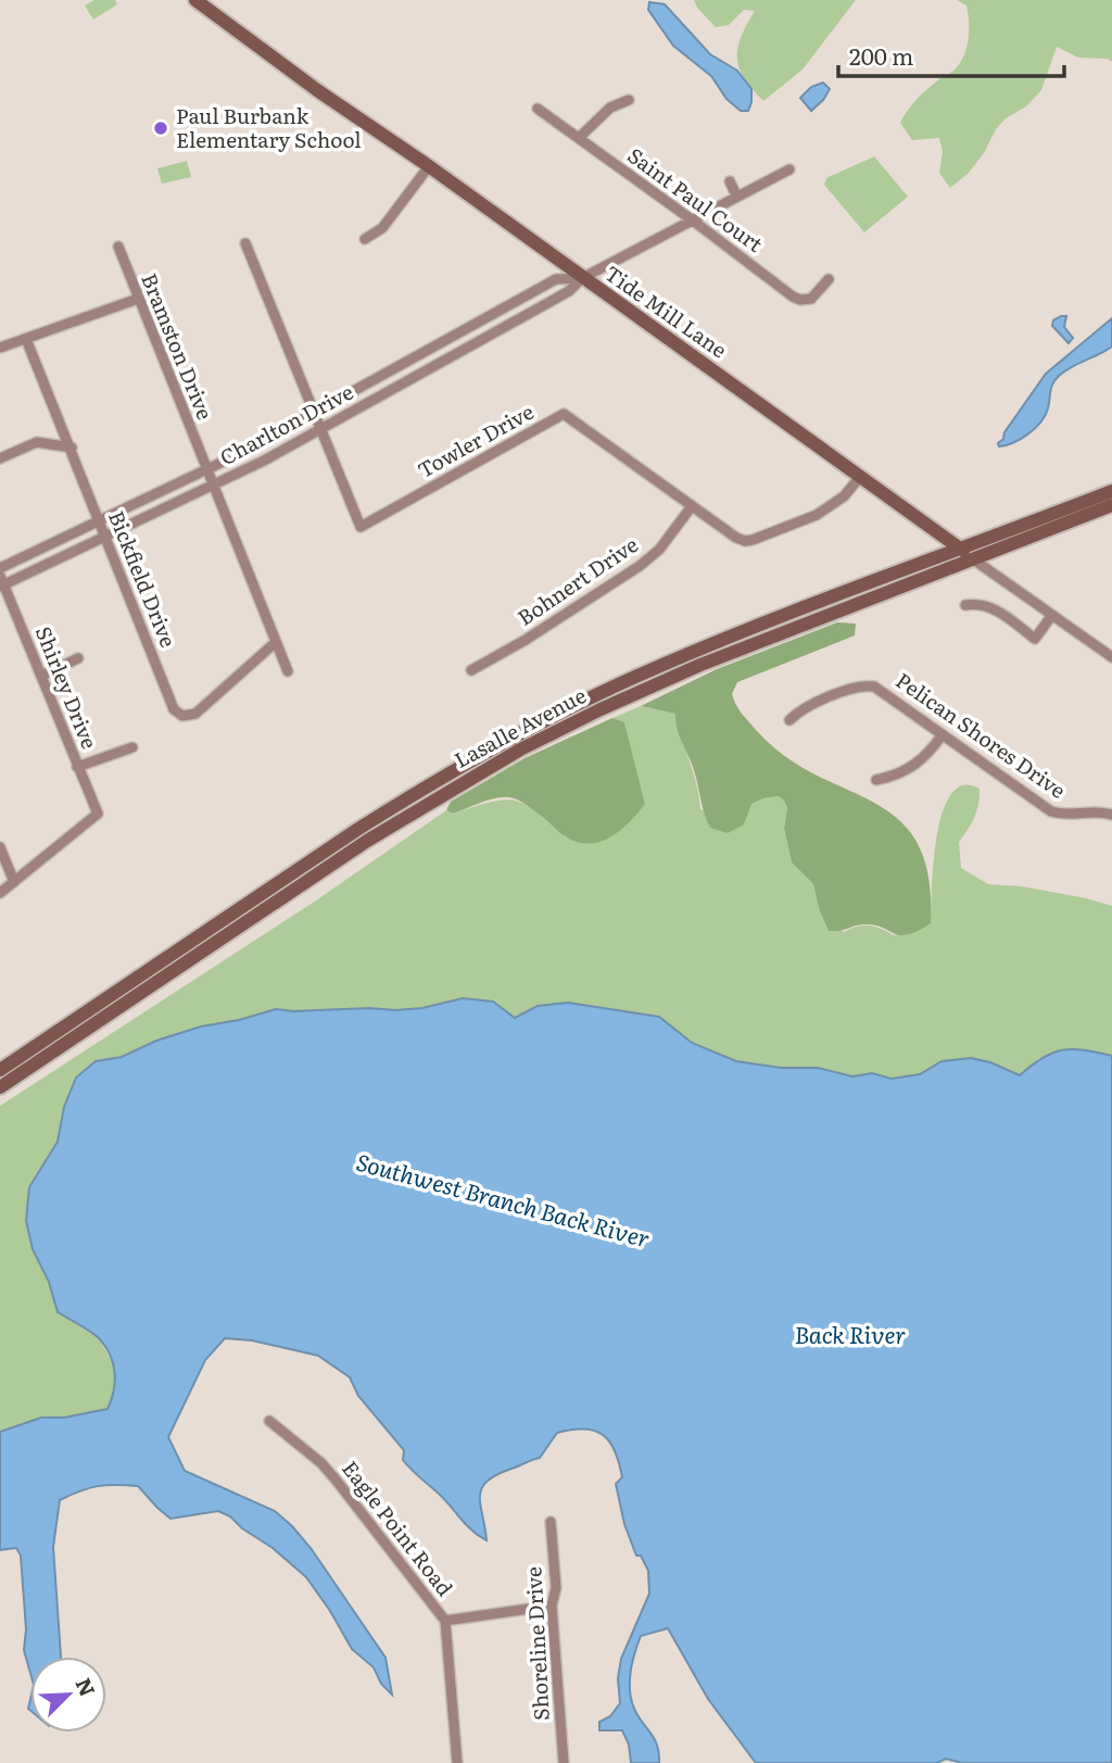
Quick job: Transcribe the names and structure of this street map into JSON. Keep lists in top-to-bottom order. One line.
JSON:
{"streets":{"main road":["Tide Mill Lane","Lasalle Avenue"],"street":["Saint Paul Court","Bramston Drive","Charlton Drive","Towler Drive","Bickfield Drive","Bohnert Drive","Shirley Drive","Pelican Shores Drive","Eagle Point Road","Shoreline Drive"]},"crossings":[["Saint Paul Court","Charlton Drive"],["Tide Mill Lane","Charlton Drive"],["Tide Mill Lane","Towler Drive"],["Tide Mill Lane","Lasalle Avenue"],["Bramston Drive","Charlton Drive"],["Bramston Drive","Bickfield Drive"],["Charlton Drive","Towler Drive"],["Charlton Drive","Bickfield Drive"],["Charlton Drive","Shirley Drive"],["Towler Drive","Bohnert Drive"],["Eagle Point Road","Shoreline Drive"]],"water":["Southwest Branch Back River","Back River"],"places":["Paul Burbank Elementary School"],"scale_bar":"200 m","north":"top right"}
